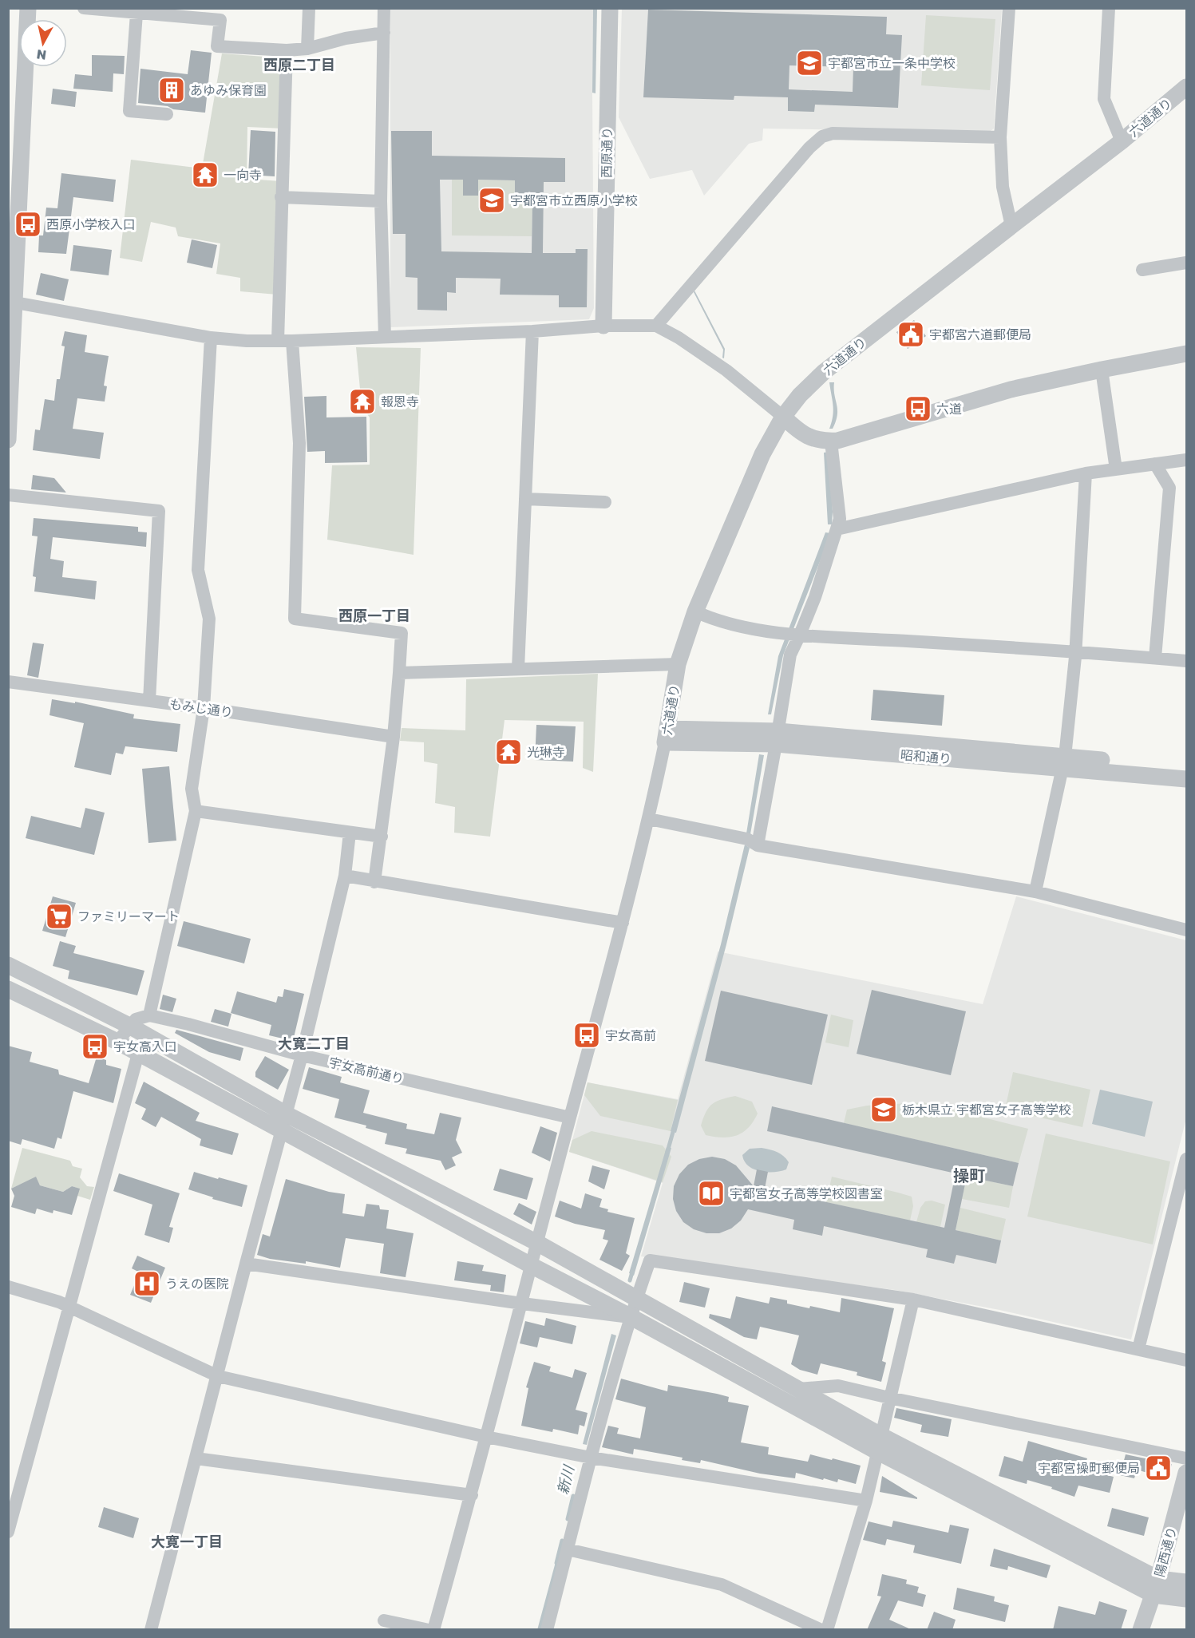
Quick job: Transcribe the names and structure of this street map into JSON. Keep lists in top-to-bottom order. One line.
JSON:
{"streets":{"street":["六道通り","西原通り","もみじ通り","昭和通り","宇女高前通り","陽西通り"]},"crossings":[["六道通り","昭和通り"]],"districts":["西原二丁目","西原一丁目","大寛二丁目","操町","大寛一丁目"],"water":["新川"],"places":{"school or university":["宇都宮市立一条中学校","宇都宮市立西原小学校","栃木県立 宇都宮女子高等学校"],"building":["あゆみ保育園"],"temple":["一向寺","報恩寺","光琳寺"],"bus stop":["西原小学校入口","六道","宇女高前","宇女高入口"],"public building":["宇都宮六道郵便局","宇都宮操町郵便局"],"supermarket":["ファミリーマート"],"library":["宇都宮女子高等学校図書室"],"hospital":["うえの医院"]},"north":"bottom"}
